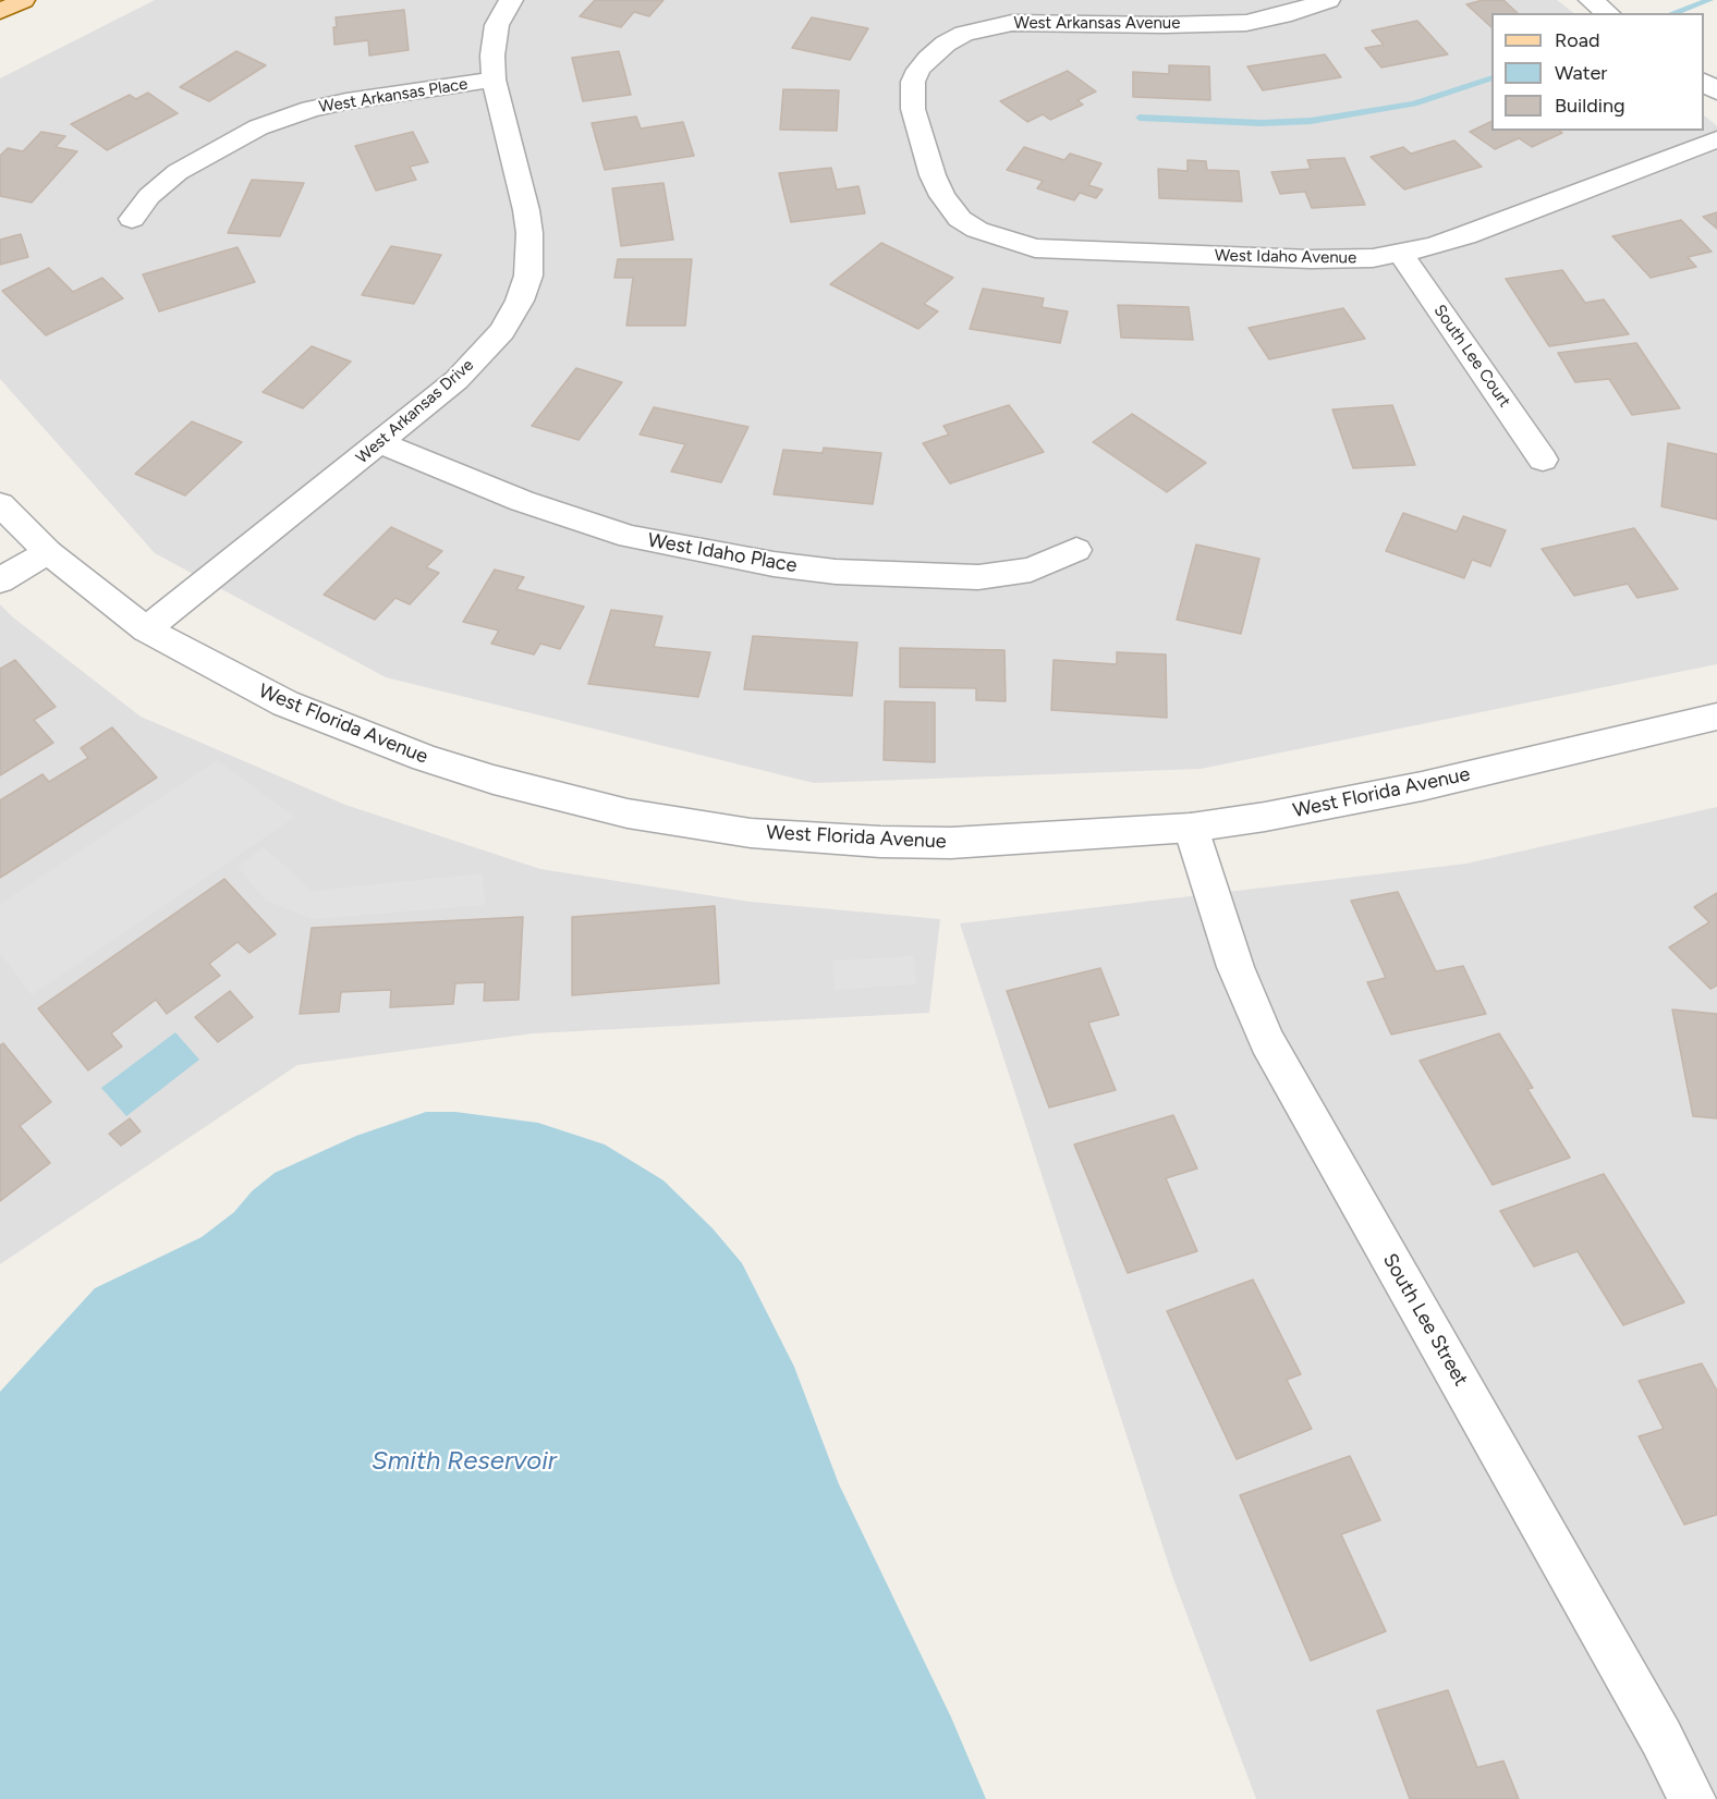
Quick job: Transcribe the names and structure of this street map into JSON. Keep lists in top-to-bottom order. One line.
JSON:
{"streets":{"street":["West Arkansas Avenue","West Arkansas Place","West Idaho Avenue","South Lee Court","West Arkansas Drive","West Idaho Place","West Florida Avenue","South Lee Street"]},"crossings":[["West Arkansas Avenue","West Idaho Avenue"],["West Arkansas Place","West Arkansas Drive"],["West Idaho Avenue","South Lee Court"],["West Arkansas Drive","West Idaho Place"],["West Arkansas Drive","West Florida Avenue"],["West Florida Avenue","South Lee Street"]],"water":["Smith Reservoir"],"legend":["Road","Water","Building"]}
